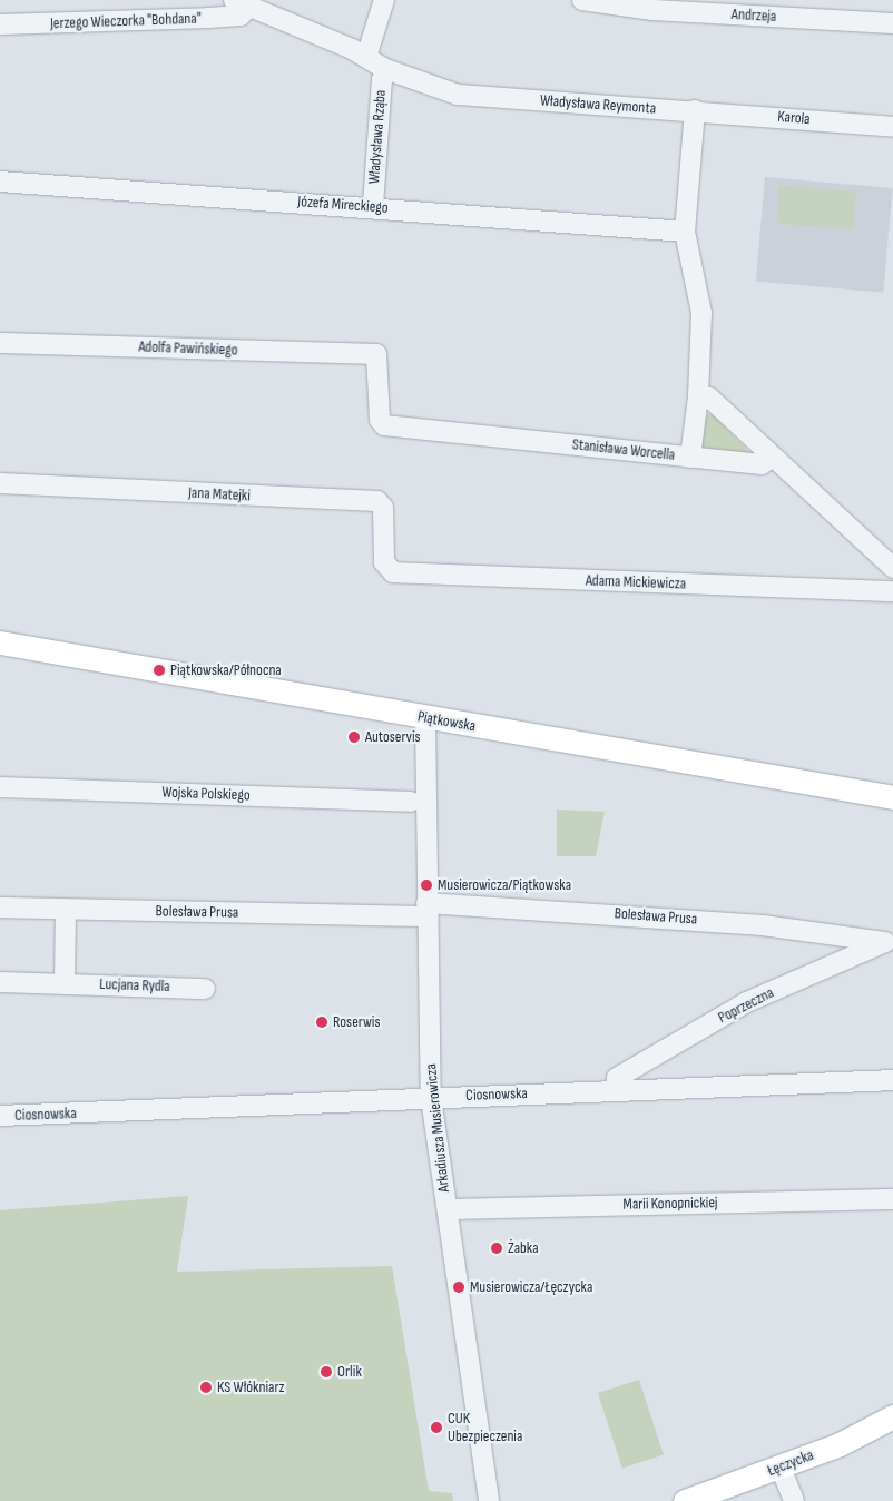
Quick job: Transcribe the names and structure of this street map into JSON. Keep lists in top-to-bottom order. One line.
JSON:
{"streets":{"main road":["Piątkowska","Łęczycka"],"street":["Andrzeja","Jerzego Wieczorka \"Bohdana\"","Władysława Reymonta","Karola","Władysława Rząba","Józefa Mireckiego","Adolfa Pawińskiego","Stanisława Worcella","Jana Matejki","Adama Mickiewicza","Wojska Polskiego","Bolesława Prusa","Lucjana Rydla","Poprzeczna","Ciosnowska","Arkadiusza Musierowicza","Marii Konopnickiej"]},"crossings":[["Jerzego Wieczorka \"Bohdana\"","Władysława Reymonta"],["Władysława Reymonta","Karola"],["Władysława Reymonta","Władysława Rząba"],["Władysława Rząba","Józefa Mireckiego"],["Adolfa Pawińskiego","Stanisława Worcella"],["Jana Matejki","Adama Mickiewicza"],["Piątkowska","Arkadiusza Musierowicza"],["Bolesława Prusa","Poprzeczna"],["Bolesława Prusa","Arkadiusza Musierowicza"],["Poprzeczna","Ciosnowska"],["Ciosnowska","Arkadiusza Musierowicza"],["Arkadiusza Musierowicza","Marii Konopnickiej"]],"places":["Piątkowska/Północna","Autoservis","Musierowicza/Piątkowska","Roserwis","Żabka","Musierowicza/Łęczycka","Orlik","KS Włókniarz","CUK Ubezpieczenia"]}
